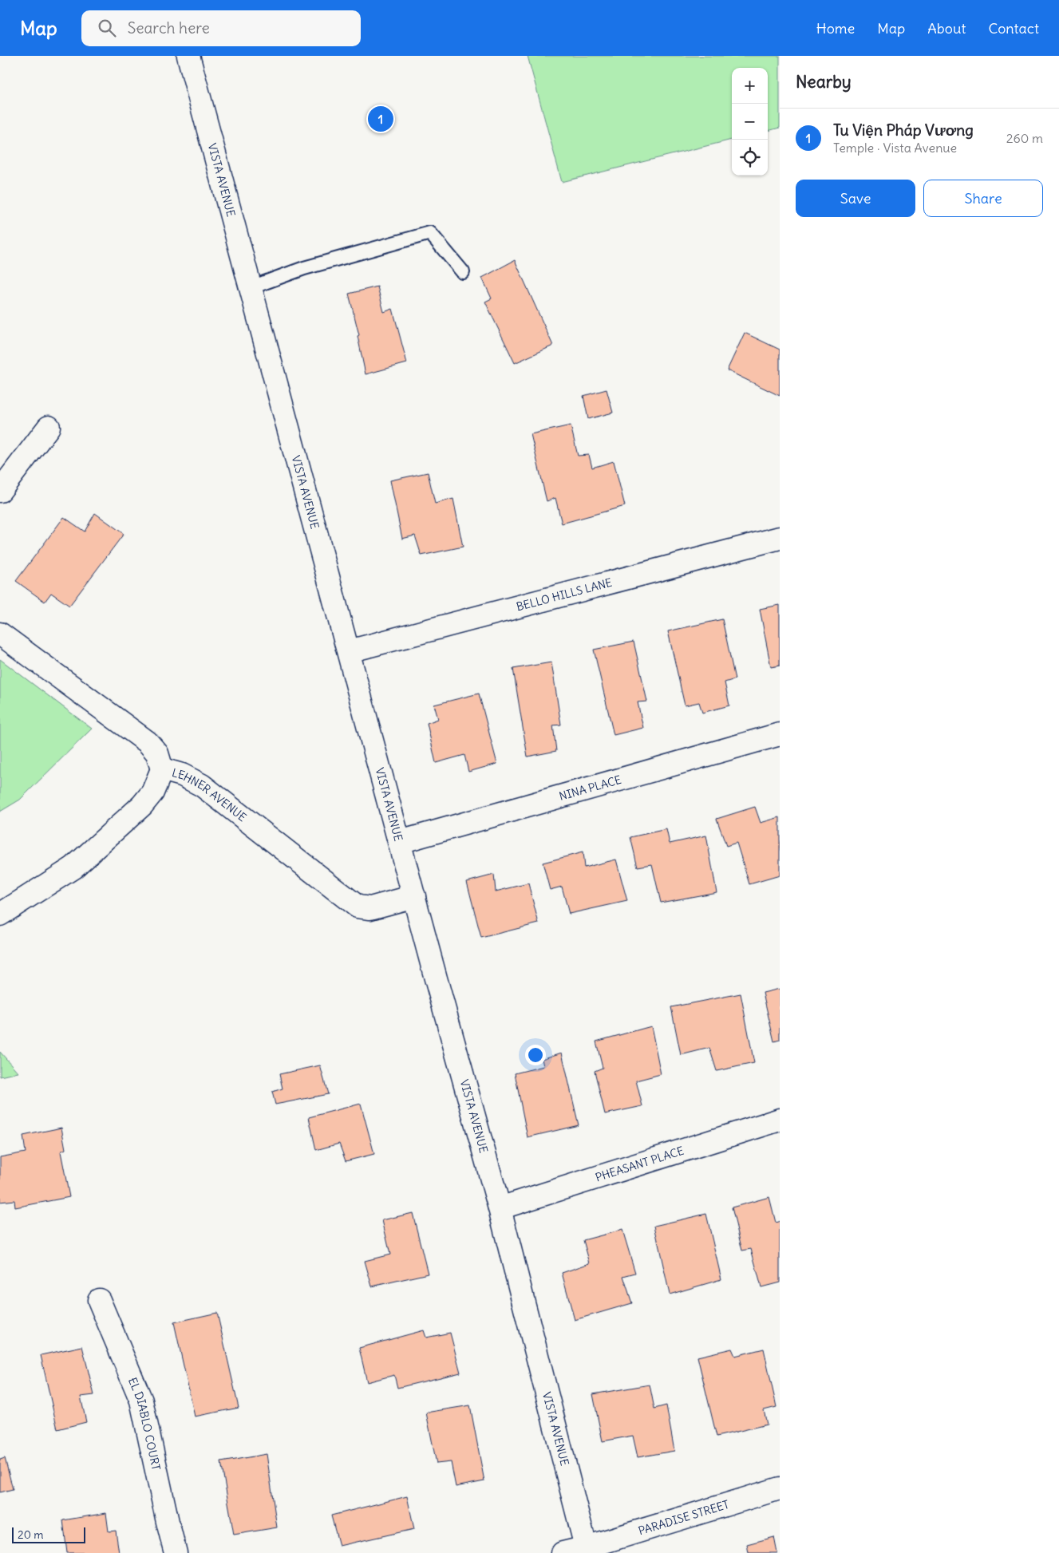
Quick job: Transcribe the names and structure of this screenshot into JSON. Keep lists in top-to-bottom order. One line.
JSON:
{"streets":{"street":["VISTA AVENUE","BELLO HILLS LANE","NINA PLACE","LEHNER AVENUE","PHEASANT PLACE","EL DIABLO COURT","PARADISE STREET"]},"crossings":[["VISTA AVENUE","BELLO HILLS LANE"],["VISTA AVENUE","NINA PLACE"],["VISTA AVENUE","LEHNER AVENUE"],["VISTA AVENUE","PHEASANT PLACE"],["VISTA AVENUE","PARADISE STREET"]],"scale_bar":"20 m","page":{"header":"Map","search":"Search here","nav":["Home","Map","About","Contact"],"heading":"Nearby","map_buttons":["+","−"],"pins":"1","list":[{"mark":"1","name":"Tu Viện Pháp Vương","note":"Temple · Vista Avenue","value":"260 m"}],"buttons":["Save","Share"],"scale":"20 m"}}
